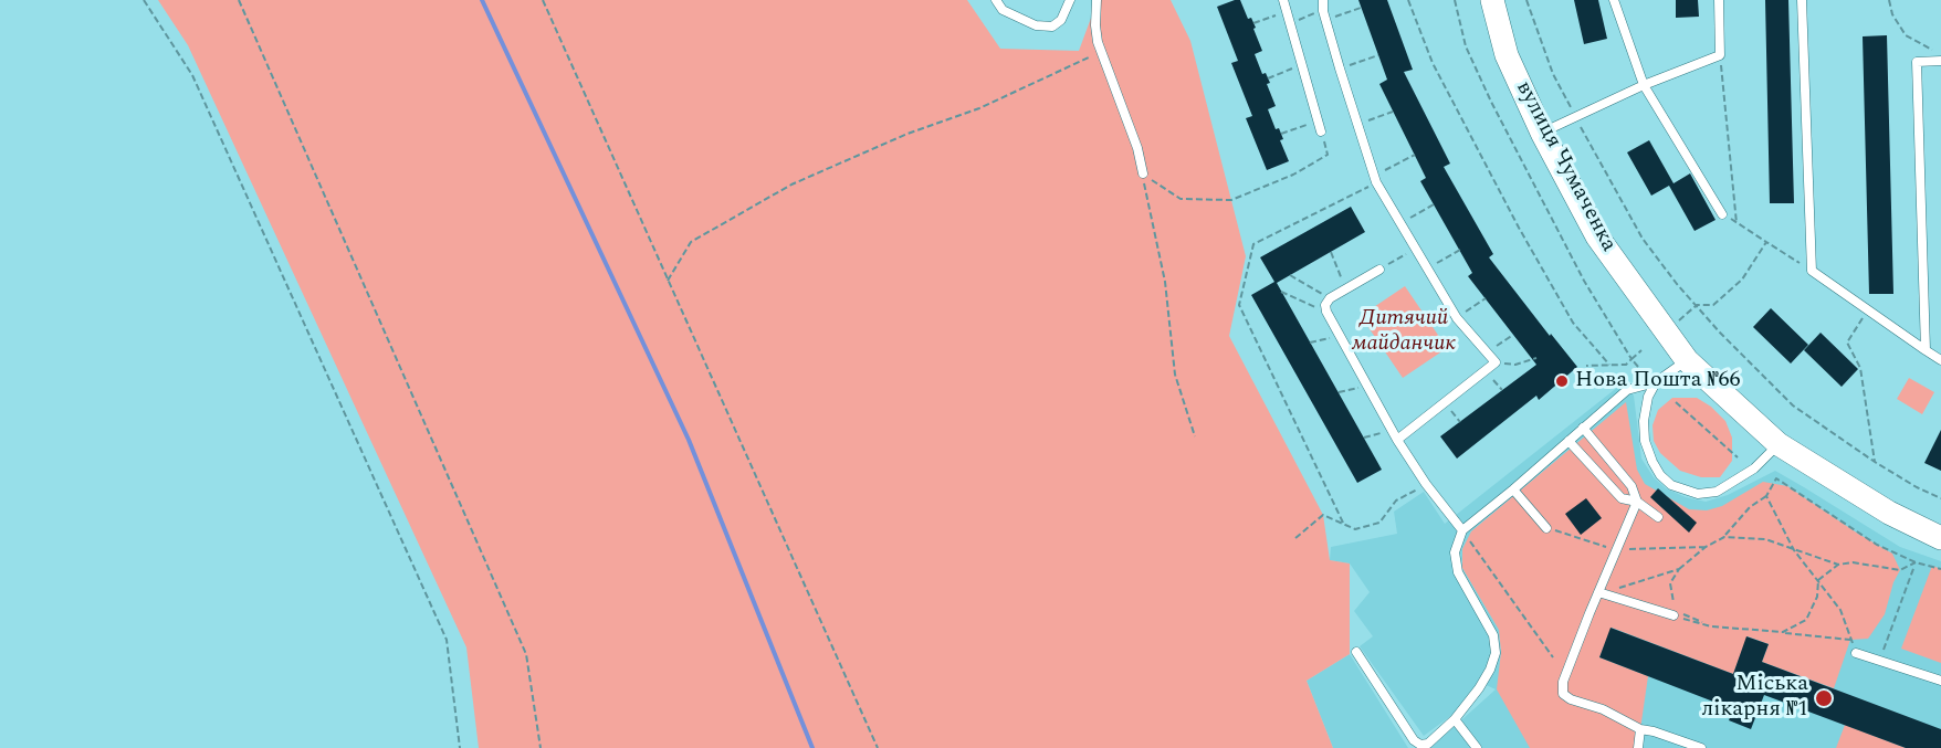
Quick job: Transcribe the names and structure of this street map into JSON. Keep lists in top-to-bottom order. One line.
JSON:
{"streets":{"street":["вулиця Чумаченка"]},"parks":["Дитячий майданчик"],"places":["Нова Пошта №66","Міська лікарня №1"]}
